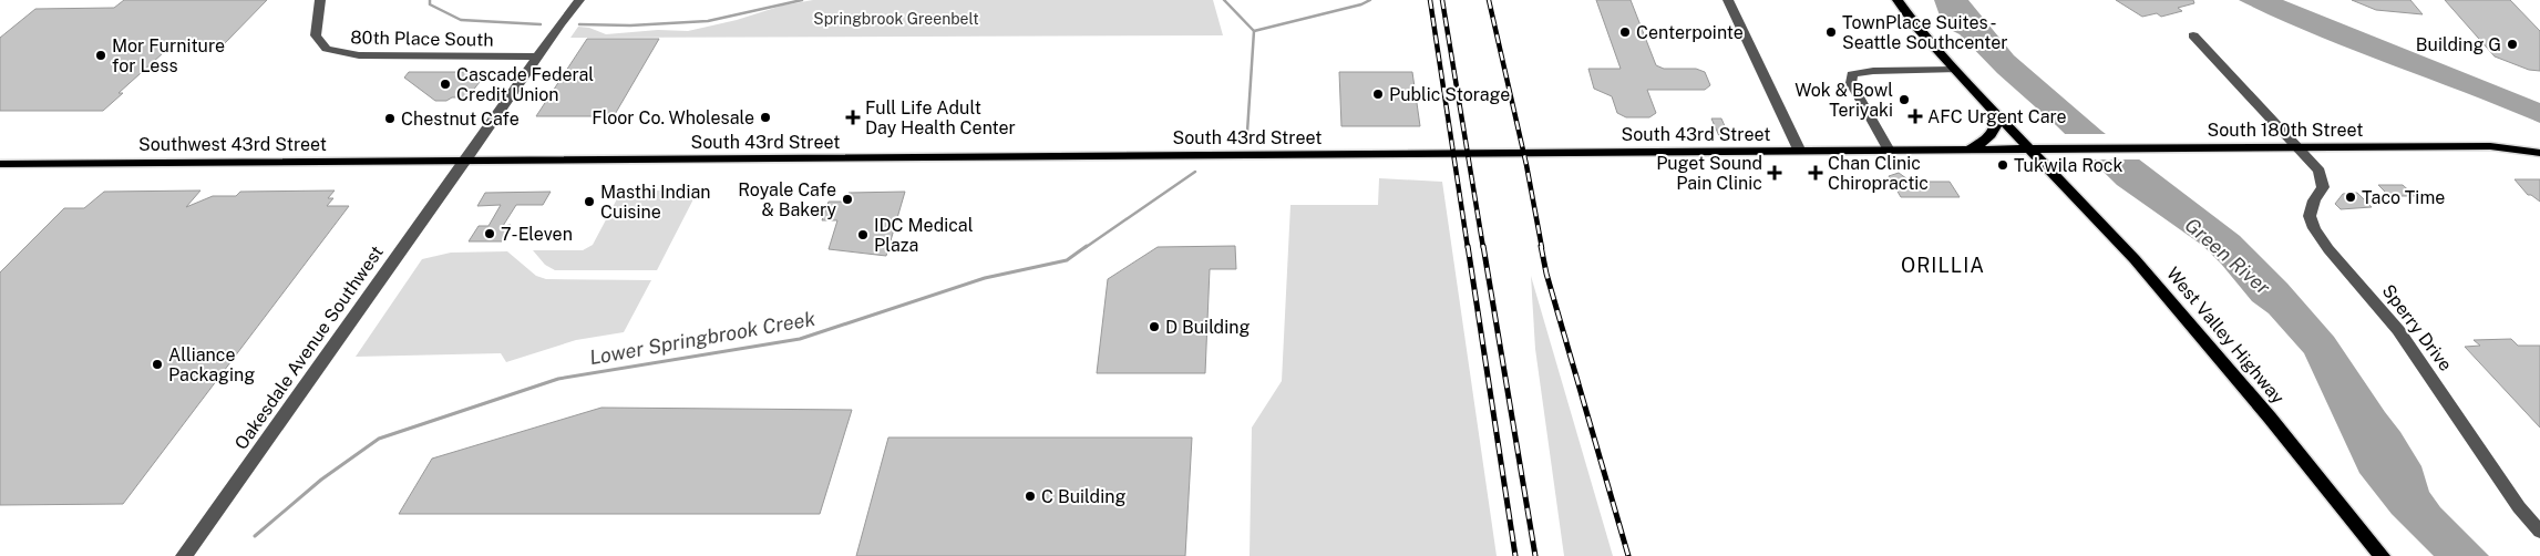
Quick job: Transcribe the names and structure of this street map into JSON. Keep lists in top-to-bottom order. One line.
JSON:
{"streets":{"main road":["South 180th Street","South 43rd Street","Southwest 43rd Street","West Valley Highway"],"street":["80th Place South","Sperry Drive","Oakesdale Avenue Southwest"]},"crossings":[["80th Place South","Oakesdale Avenue Southwest"],["South 180th Street","South 43rd Street"],["South 180th Street","Sperry Drive"],["South 180th Street","West Valley Highway"],["South 43rd Street","Southwest 43rd Street"],["South 43rd Street","West Valley Highway"],["South 43rd Street","Oakesdale Avenue Southwest"],["Southwest 43rd Street","Oakesdale Avenue Southwest"]],"districts":["ORILLIA"],"water":["Green River","Lower Springbrook Creek"],"parks":["Springbrook Greenbelt"],"places":{"other":["Centerpointe","TownPlace Suites - Seattle Southcenter","Building G","Mor Furniture for Less","Cascade Federal Credit Union","Public Storage","Wok & Bowl Teriyaki","Floor Co. Wholesale","Chestnut Cafe","Tukwila Rock","Taco Time","Royale Cafe & Bakery","Masthi Indian Cuisine","7-Eleven","IDC Medical Plaza","D Building","Alliance Packaging","C Building"],"health":["AFC Urgent Care","Full Life Adult Day Health Center","Puget Sound Pain Clinic","Chan Clinic Chiropractic"]}}
